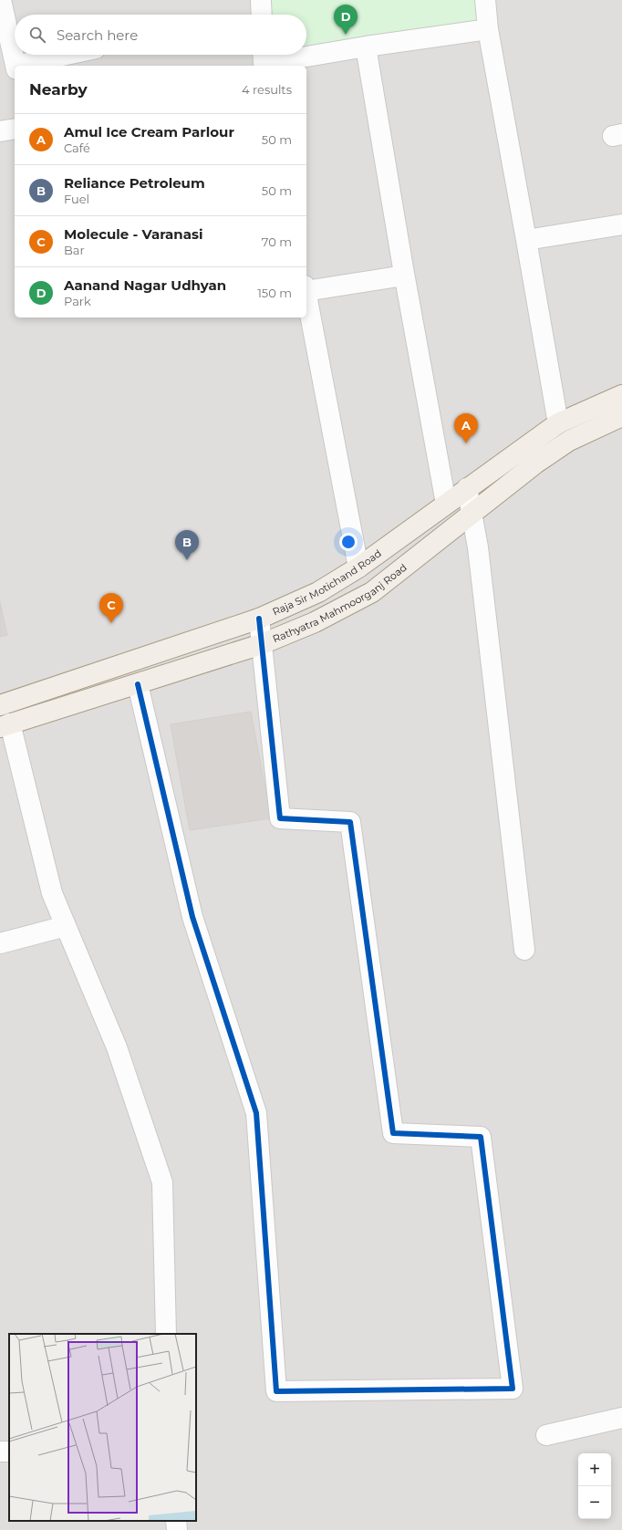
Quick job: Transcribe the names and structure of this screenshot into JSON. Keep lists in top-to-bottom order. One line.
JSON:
{"streets":{"main road":["Raja Sir Motichand Road","Rathyatra Mahmoorganj Road"]},"page":{"pins":["D","A","B","C"],"search":"Search here","heading":["Nearby","4 results"],"list":[{"mark":"A","name":"Amul Ice Cream Parlour","note":"Café","value":"50 m"},{"mark":"B","name":"Reliance Petroleum","note":"Fuel","value":"50 m"},{"mark":"C","name":"Molecule - Varanasi","note":"Bar","value":"70 m"},{"mark":"D","name":"Aanand Nagar Udhyan","note":"Park","value":"150 m"}],"map_buttons":["+","−"]}}
